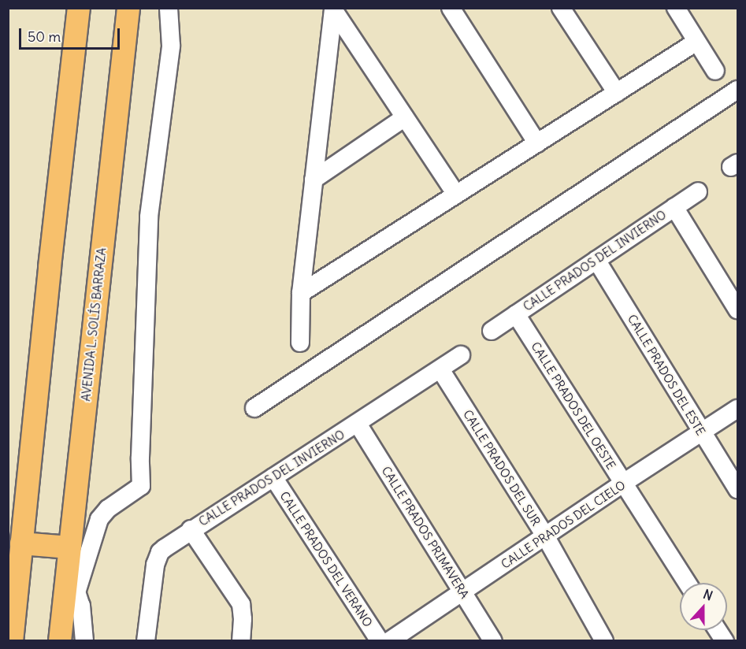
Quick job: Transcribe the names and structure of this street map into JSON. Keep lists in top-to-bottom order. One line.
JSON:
{"streets":{"main road":["AVENIDA L. SOLÍS BARRAZA"],"street":["CALLE PRADOS DEL INVIERNO","CALLE PRADOS DEL ESTE","CALLE PRADOS DEL OESTE","CALLE PRADOS DEL SUR","CALLE PRADOS DEL CIELO","CALLE PRADOS PRIMAVERA","CALLE PRADOS DEL VERANO"]},"crossings":[["CALLE PRADOS DEL INVIERNO","CALLE PRADOS DEL ESTE"],["CALLE PRADOS DEL INVIERNO","CALLE PRADOS DEL OESTE"],["CALLE PRADOS DEL INVIERNO","CALLE PRADOS DEL SUR"],["CALLE PRADOS DEL INVIERNO","CALLE PRADOS PRIMAVERA"],["CALLE PRADOS DEL INVIERNO","CALLE PRADOS DEL VERANO"],["CALLE PRADOS DEL ESTE","CALLE PRADOS DEL CIELO"],["CALLE PRADOS DEL OESTE","CALLE PRADOS DEL CIELO"],["CALLE PRADOS DEL SUR","CALLE PRADOS DEL CIELO"],["CALLE PRADOS DEL CIELO","CALLE PRADOS PRIMAVERA"]],"scale_bar":"50 m","north":"top"}
